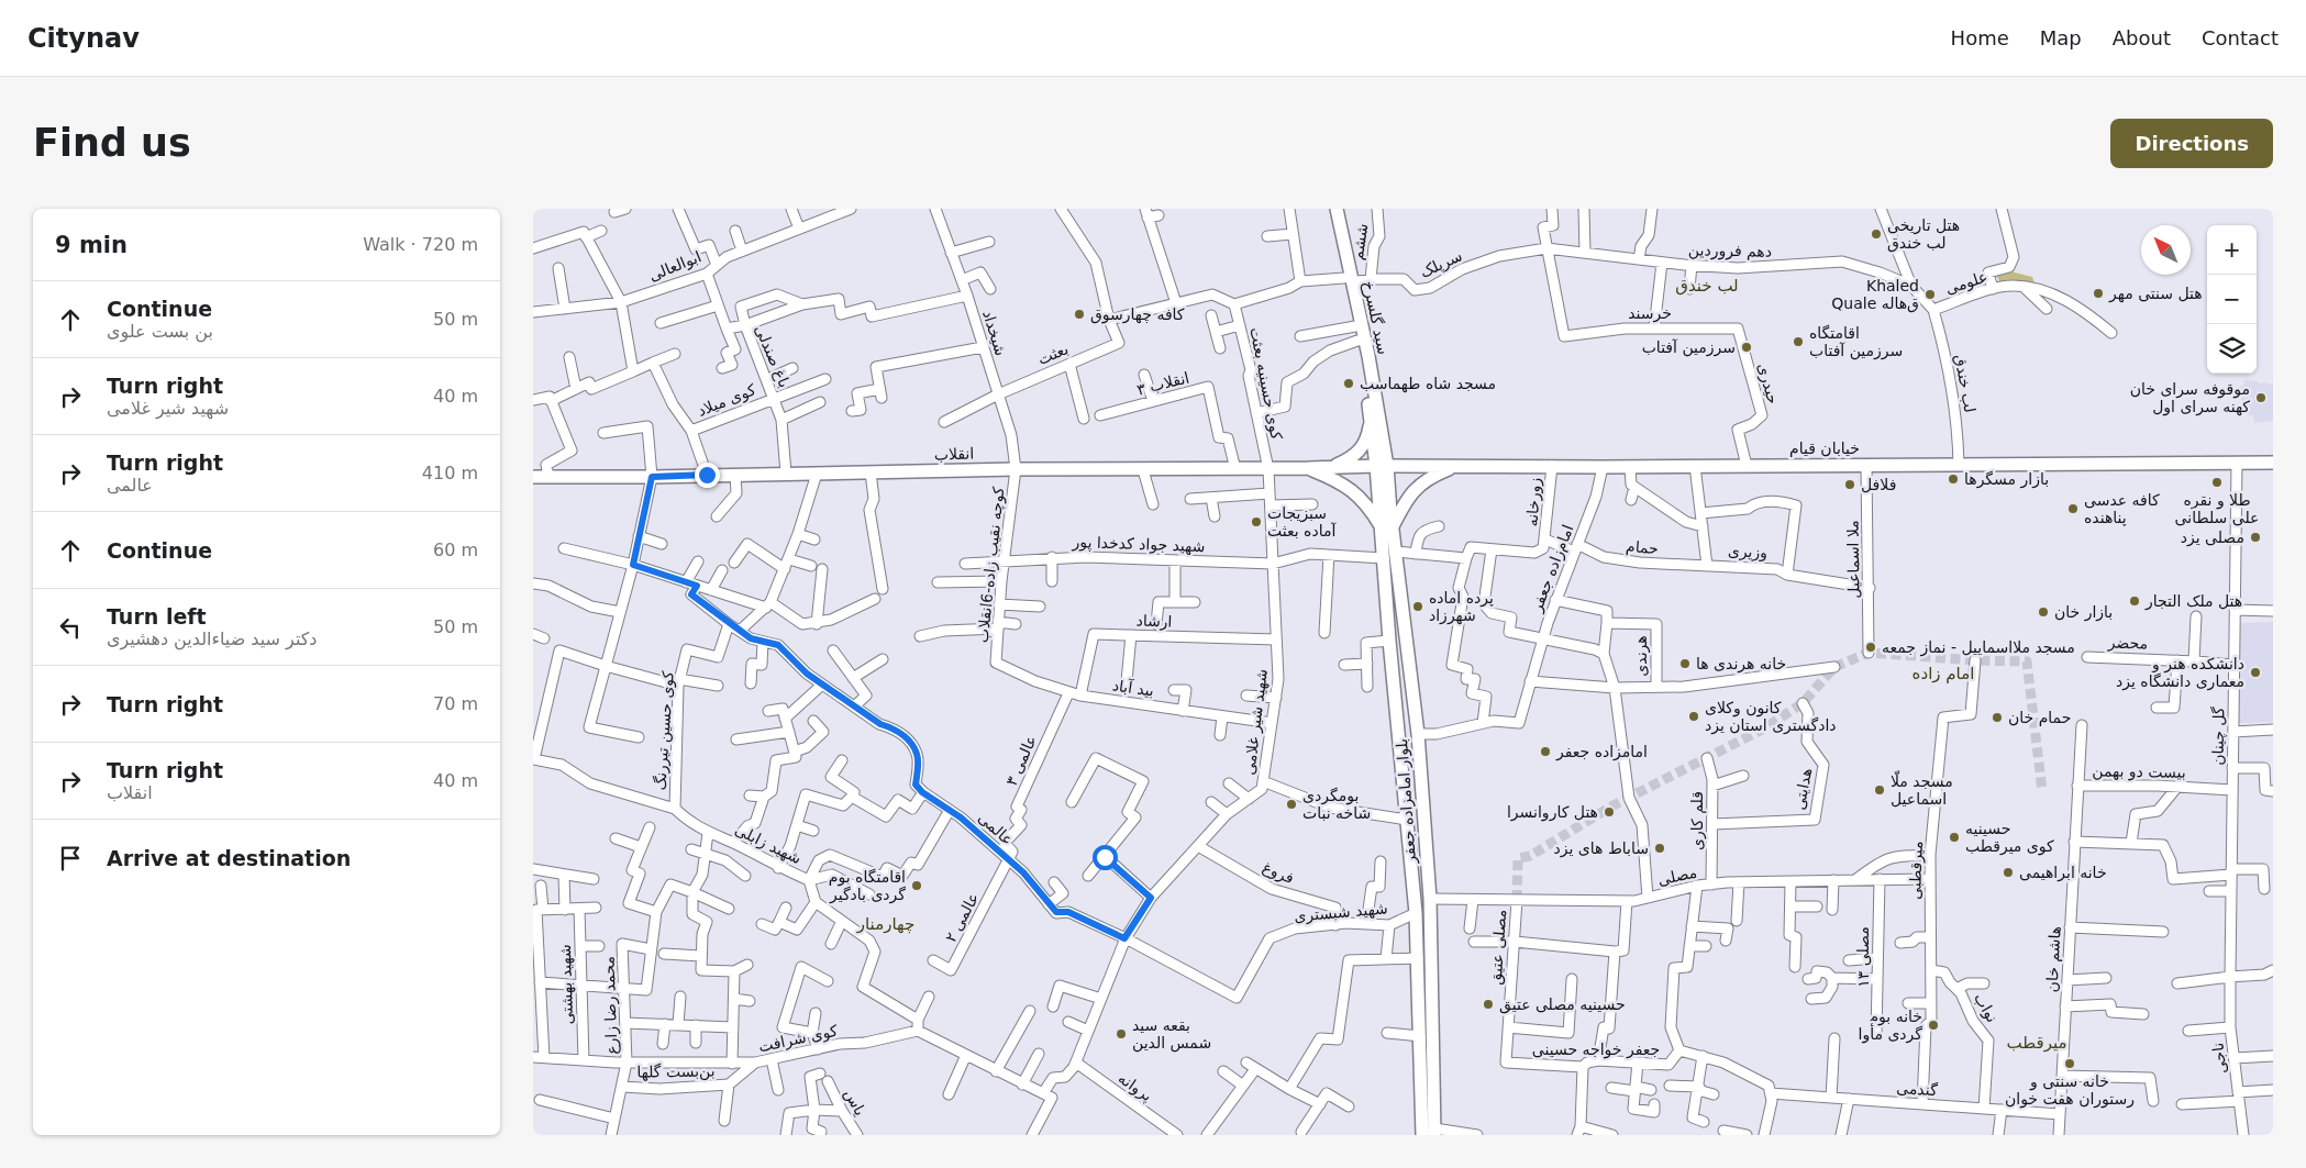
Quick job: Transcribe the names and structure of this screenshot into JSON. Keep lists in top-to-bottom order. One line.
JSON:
{"streets":{"main road":["سید گلسرخ","خیابان قیام","انقلاب","بلوار امامزاده جعفر"],"street":["ششم","دهم فروردین","سرپلک","ابوالعالی","علومی","خرسند","شیخداد","بعثت","باغ صندلی","انقلاب ۳","کوی حسینیه بعثت","حیدری","لب خندق","کوی میلاد","زورخانه","شهید جواد کدخدا پور","حمام","وزیری","ملا اسماعیل","کوچه نقیب زاده-6انقلاب","امام‌زاده جعفر","ارشاد","محضر","هرندی","بید آباد","شهید شیر غلامی","کوی حسین تیررنگ","گل چینان","عالمی ۳","بیست دو بهمن","هدایتی","قلم کاری","عالمی","شهید زابلی","میرقطبی","فروغ","مصلی","شهید شبستری","عالمی ۲","مصلی عتیق","مصلی ۱۳","هاشم خان","شهید بهشتی","محمد رضا زارع","نواب","کوی شرافت","جعفر خواجه حسینی","ناجی","بن‌بست گلها","پروانه","گندمی","یاس"]},"crossings":[["ششم","سرپلک"],["دهم فروردین","سرپلک"],["دهم فروردین","علومی"],["دهم فروردین","خرسند"],["سرپلک","خرسند"],["سرپلک","سید گلسرخ"],["سرپلک","کوی حسینیه بعثت"],["علومی","لب خندق"],["خرسند","حیدری"],["سید گلسرخ","خیابان قیام"],["سید گلسرخ","انقلاب"],["سید گلسرخ","بلوار امامزاده جعفر"],["شیخداد","بعثت"],["شیخداد","انقلاب"],["شیخداد","کوچه نقیب زاده-6انقلاب"],["باغ صندلی","کوی میلاد"],["باغ صندلی","انقلاب"],["انقلاب ۳","انقلاب"],["کوی حسینیه بعثت","انقلاب"],["کوی حسینیه بعثت","شهید شیر غلامی"],["حیدری","خیابان قیام"],["لب خندق","خیابان قیام"],["کوی میلاد","انقلاب"],["خیابان قیام","انقلاب"],["خیابان قیام","زورخانه"],["خیابان قیام","وزیری"],["خیابان قیام","ملا اسماعیل"],["خیابان قیام","امام‌زاده جعفر"],["خیابان قیام","گل چینان"],["خیابان قیام","بلوار امامزاده جعفر"],["انقلاب","کوچه نقیب زاده-6انقلاب"],["انقلاب","شهید شیر غلامی"],["انقلاب","بلوار امامزاده جعفر"],["زورخانه","حمام"],["شهید جواد کدخدا پور","کوچه نقیب زاده-6انقلاب"],["شهید جواد کدخدا پور","شهید شیر غلامی"],["حمام","وزیری"],["حمام","امام‌زاده جعفر"],["وزیری","ملا اسماعیل"],["کوچه نقیب زاده-6انقلاب","بید آباد"],["ارشاد","بید آباد"],["ارشاد","شهید شیر غلامی"],["محضر","گل چینان"],["بید آباد","شهید شیر غلامی"],["بید آباد","عالمی ۳"],["شهید شیر غلامی","عالمی"],["شهید شیر غلامی","فروغ"],["شهید شیر غلامی","پروانه"],["کوی حسین تیررنگ","شهید زابلی"],["گل چینان","بیست دو بهمن"],["گل چینان","ناجی"],["عالمی ۳","عالمی"],["عالمی ۳","عالمی ۲"],["بیست دو بهمن","هاشم خان"],["هدایتی","قلم کاری"],["بلوار امامزاده جعفر","مصلی"],["بلوار امامزاده جعفر","شهید شبستری"],["قلم کاری","مصلی"],["عالمی","شهید شبستری"],["عالمی","عالمی ۲"],["میرقطبی","مصلی"],["میرقطبی","نواب"],["میرقطبی","گندمی"],["فروغ","شهید شبستری"],["مصلی","مصلی عتیق"],["مصلی","مصلی ۱۳"],["مصلی عتیق","جعفر خواجه حسینی"],["هاشم خان","گندمی"],["شهید بهشتی","کوی شرافت"],["محمد رضا زارع","کوی شرافت"],["محمد رضا زارع","بن‌بست گلها"],["نواب","گندمی"],["جعفر خواجه حسینی","گندمی"]],"districts":["لب خندق","امام زاده","چهارمنار","میرقطب"],"places":["هتل تاریخی لب خندق","هتل سنتی مهر","Khaled Quale ق‌هاله","کافه چهارسوق","اقامتگاه سرزمین آفتاب","سرزمین آفتاب","مسجد شاه طهماسب","موقوفه سرای خان کهنه سرای اول","بازار مسگرها","طلا و نقره علی سلطانی","فلافل","کافه عدسی پناهنده","سبزیجات آماده بعثت","مصلی یزد","هتل ملک التجار","پرده اماده شهرزاد","بازار خان","مسجد ملااسماییل - نماز جمعه","خانه هرندی ها","دانشکده هنر و معماری دانشگاه یزد","کانون وکلای دادگستری استان یزد","حمام خان","امامزاده جعفر","مسجد ملّا اسماعیل","بومگردی شاخه نبات","هتل کاروانسرا","حسینیه کوی میرقطب","ساباط های یزد","خانه ابراهیمی","اقامتگاه بوم گردی بادگیر","حسینیه مصلی عتیق","خانه بوم گردی مأوا","بقعه سید شمس الدین","خانه سنتی و رستوران هفت خوان"],"north":"top left","page":{"header":"Citynav","nav":["Home","Map","About","Contact"],"buttons":"Directions","title":"Find us","heading":["9 min","Walk · 720 m"],"map_buttons":["+","−"],"list":[["Continue","بن بست علوی","50 m"],["Turn right","شهید شیر غلامی","40 m"],["Turn right","عالمی","410 m"],["Continue","60 m"],["Turn left","دکتر سید ضیاءالدین دهشیری","50 m"],["Turn right","70 m"],["Turn right","انقلاب","40 m"],"Arrive at destination"]}}
